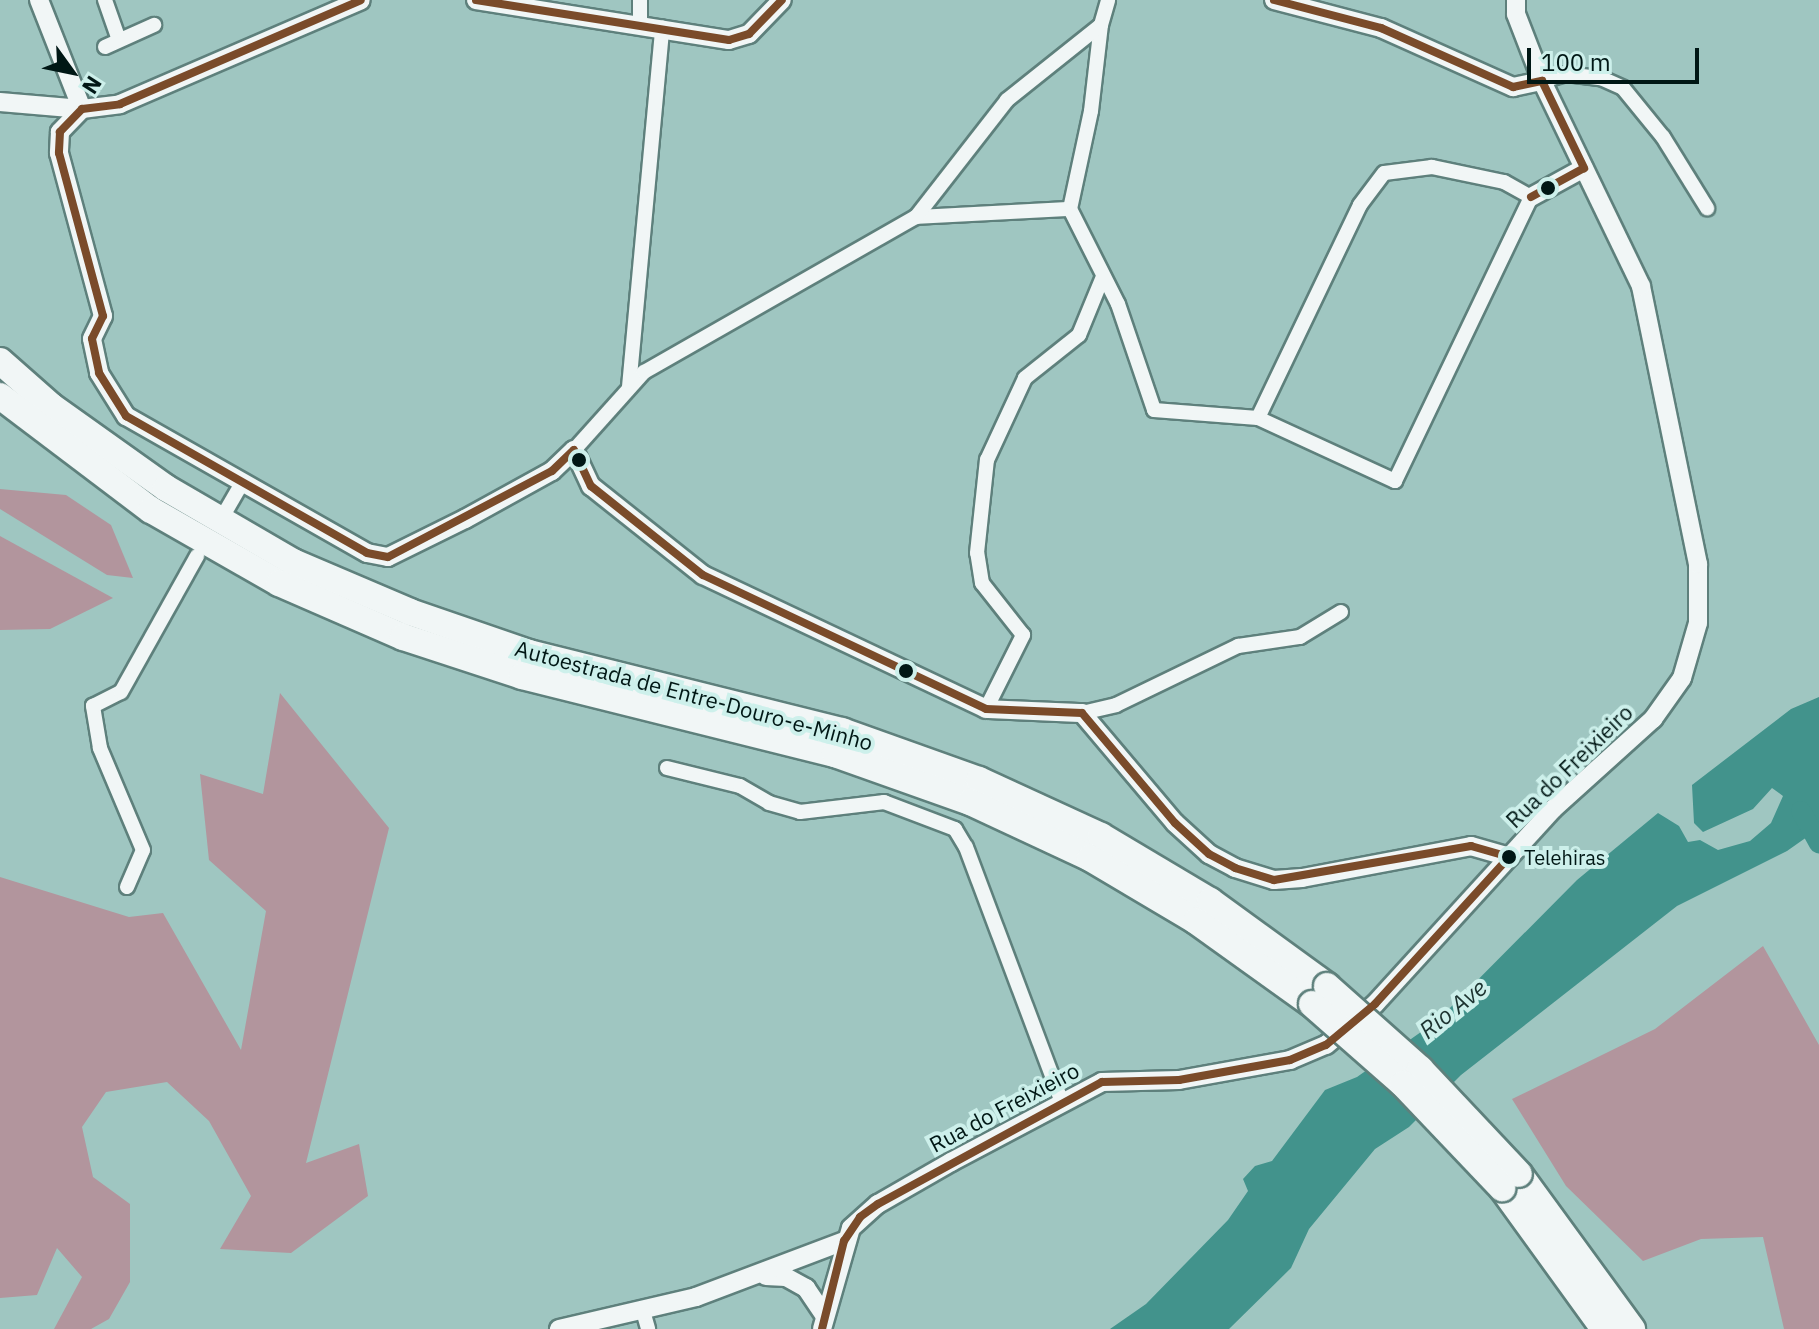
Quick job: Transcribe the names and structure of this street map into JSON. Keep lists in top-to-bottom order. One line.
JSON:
{"streets":{"highway":["Autoestrada de Entre-Douro-e-Minho"],"street":["Rua do Freixieiro"]},"water":["Rio Ave"],"places":["Telehiras"],"scale_bar":"100 m","north":"bottom right"}
